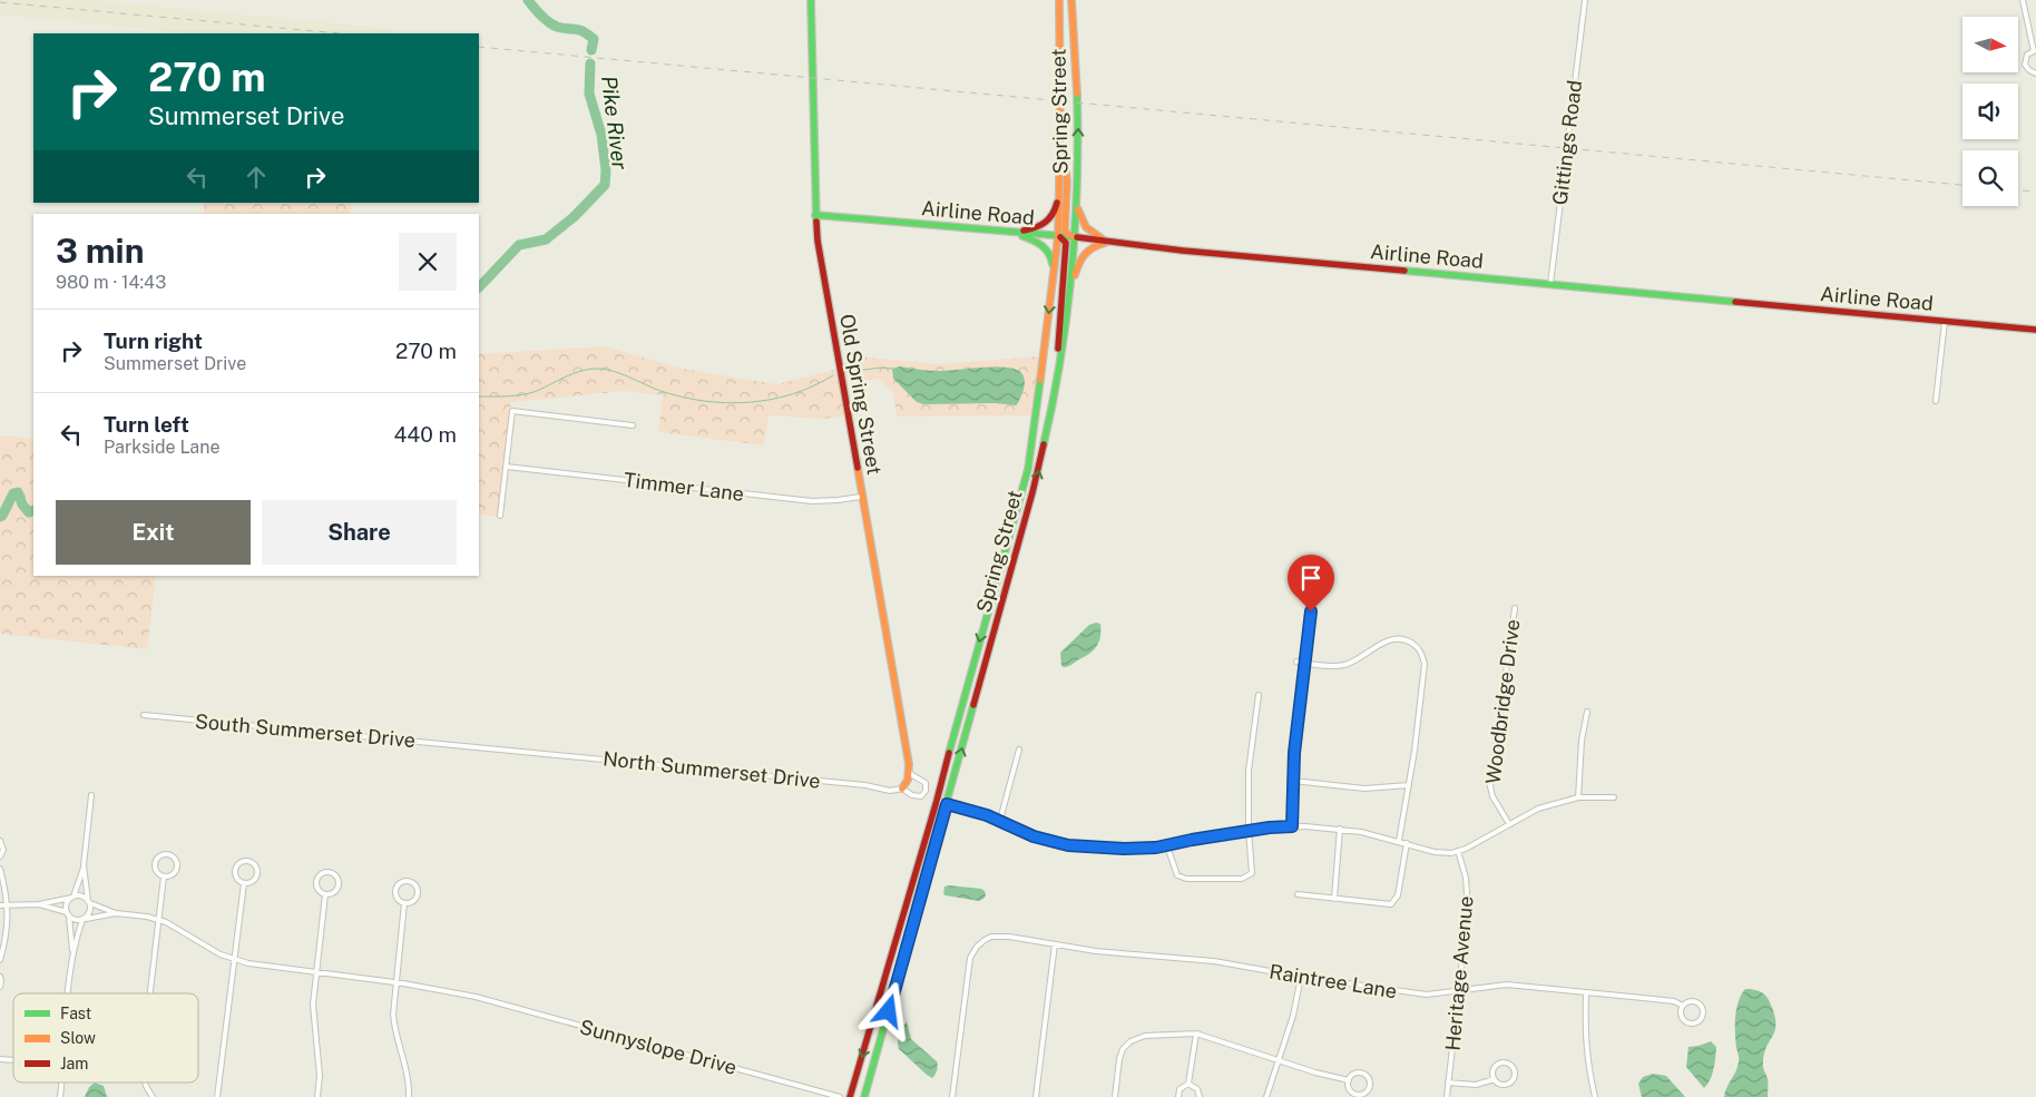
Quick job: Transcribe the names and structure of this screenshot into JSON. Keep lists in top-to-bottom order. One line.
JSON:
{"streets":{"main road":["Spring Street","Airline Road","Old Spring Street"],"street":["Gittings Road","Timmer Lane","Woodbridge Drive","South Summerset Drive","North Summerset Drive","Heritage Avenue","Raintree Lane","Sunnyslope Drive"]},"crossings":[["Spring Street","Airline Road"],["Gittings Road","Airline Road"],["Airline Road","Old Spring Street"],["Old Spring Street","Timmer Lane"],["Old Spring Street","North Summerset Drive"],["South Summerset Drive","North Summerset Drive"],["Heritage Avenue","Raintree Lane"]],"water":["Pike River"],"legend":["Fast","Slow","Jam"],"north":"right","page":{"turn":["270 m","Summerset Drive"],"heading":["3 min","980 m · 14:43"],"list":[{"name":"Turn right","note":"Summerset Drive","value":"270 m"},{"name":"Turn left","note":"Parkside Lane","value":"440 m"}],"buttons":["Exit","Share"]}}
